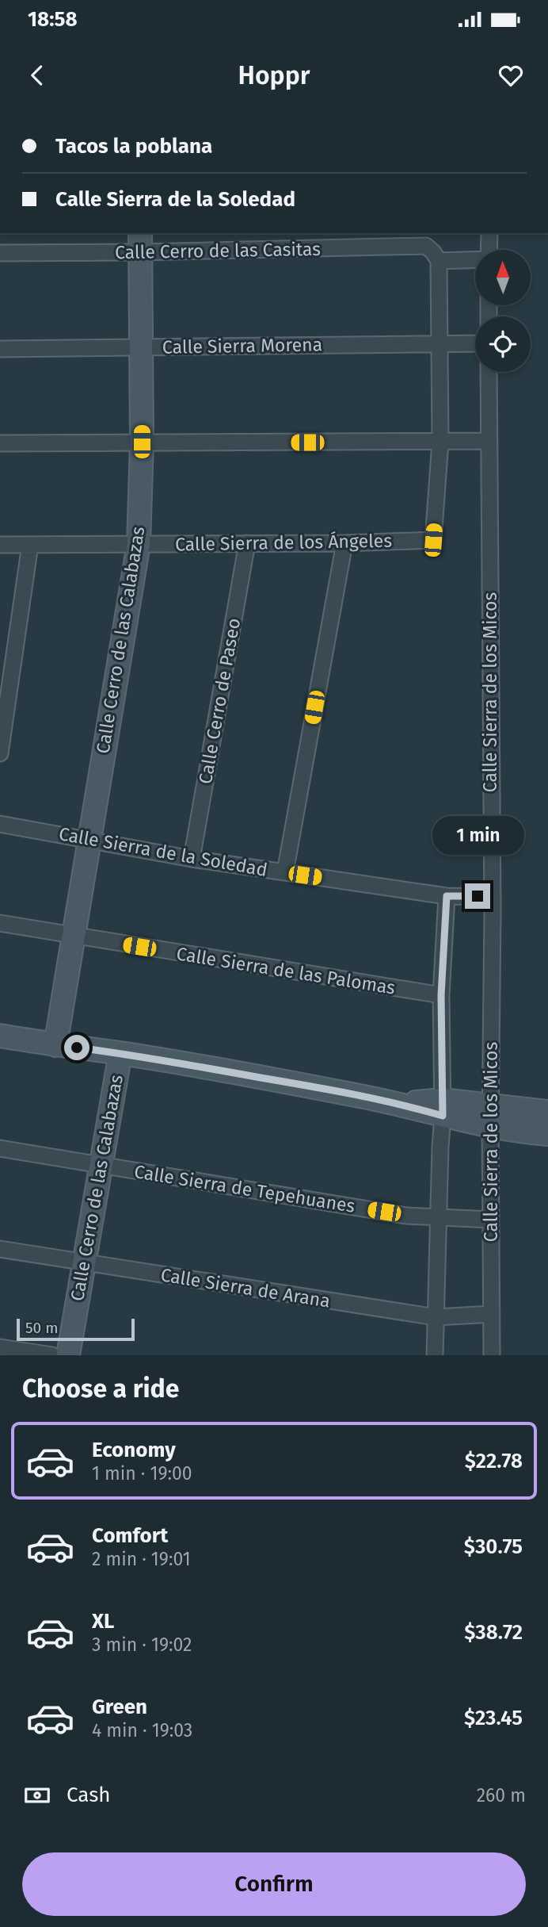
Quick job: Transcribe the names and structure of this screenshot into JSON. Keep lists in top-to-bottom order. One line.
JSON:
{"streets":{"street":["Calle Cerro de las Casitas","Calle Sierra Morena","Calle Sierra de los Ángeles","Calle Cerro de las Calabazas","Calle Sierra de los Micos","Calle Cerro de Paseo","Calle Sierra de la Soledad","Calle Sierra de las Palomas","Calle Sierra de Tepehuanes","Calle Sierra de Arana"]},"crossings":[["Calle Cerro de las Casitas","Calle Cerro de las Calabazas"],["Calle Sierra Morena","Calle Cerro de las Calabazas"],["Calle Sierra de los Ángeles","Calle Cerro de las Calabazas"],["Calle Sierra de los Ángeles","Calle Cerro de Paseo"],["Calle Cerro de las Calabazas","Calle Sierra de la Soledad"],["Calle Cerro de las Calabazas","Calle Sierra de las Palomas"],["Calle Cerro de las Calabazas","Calle Sierra de Tepehuanes"],["Calle Cerro de las Calabazas","Calle Sierra de Arana"],["Calle Sierra de los Micos","Calle Sierra de la Soledad"],["Calle Sierra de los Micos","Calle Sierra de Tepehuanes"],["Calle Sierra de los Micos","Calle Sierra de Arana"],["Calle Cerro de Paseo","Calle Sierra de la Soledad"]],"scale_bar":"50 m","north":"top","page":{"status":"18:58","header":"Hoppr","banner":["Tacos la poblana","Calle Sierra de la Soledad"],"bubble":"1 min","scale":"50 m","heading":"Choose a ride","list":[{"name":"Economy","note":"1 min · 19:00","value":"$22.78"},{"name":"Comfort","note":"2 min · 19:01","value":"$30.75"},{"name":"XL","note":"3 min · 19:02","value":"$38.72"},{"name":"Green","note":"4 min · 19:03","value":"$23.45"}],"pay":["Cash","260 m"],"buttons":"Confirm"}}
